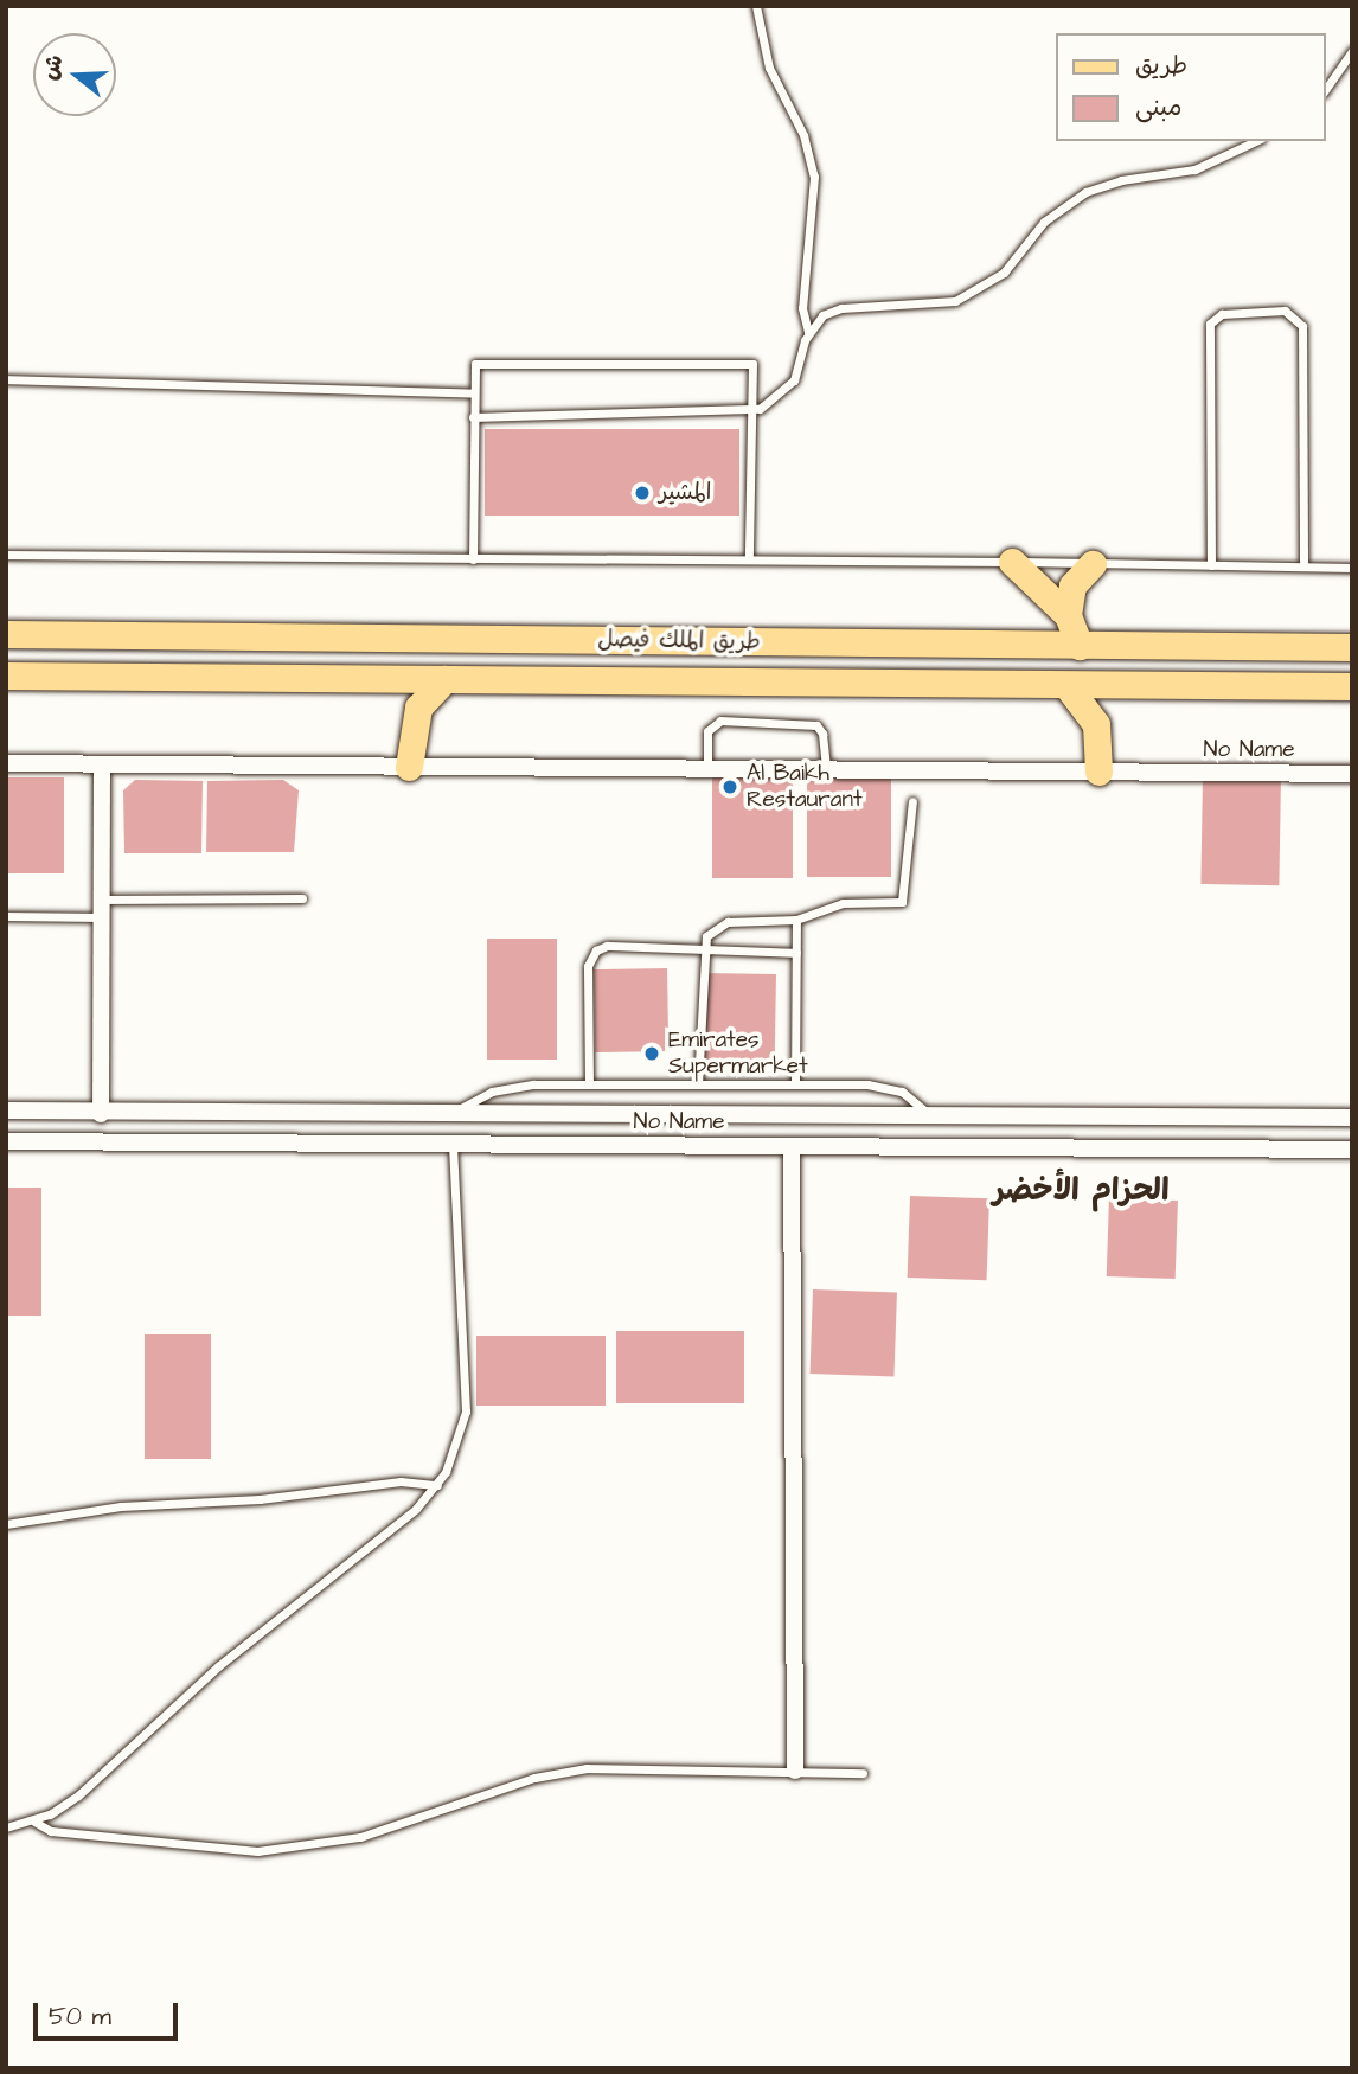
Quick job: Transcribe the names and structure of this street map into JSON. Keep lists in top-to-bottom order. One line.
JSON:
{"streets":{"main road":["طريق الملك فيصل"],"street":["No Name"]},"districts":["الحزام الأخضر"],"places":["المشير","Al Baikh Restaurant","Emirates Supermarket"],"legend":["طريق","مبنى"],"scale_bar":"50 m","north":"left"}
